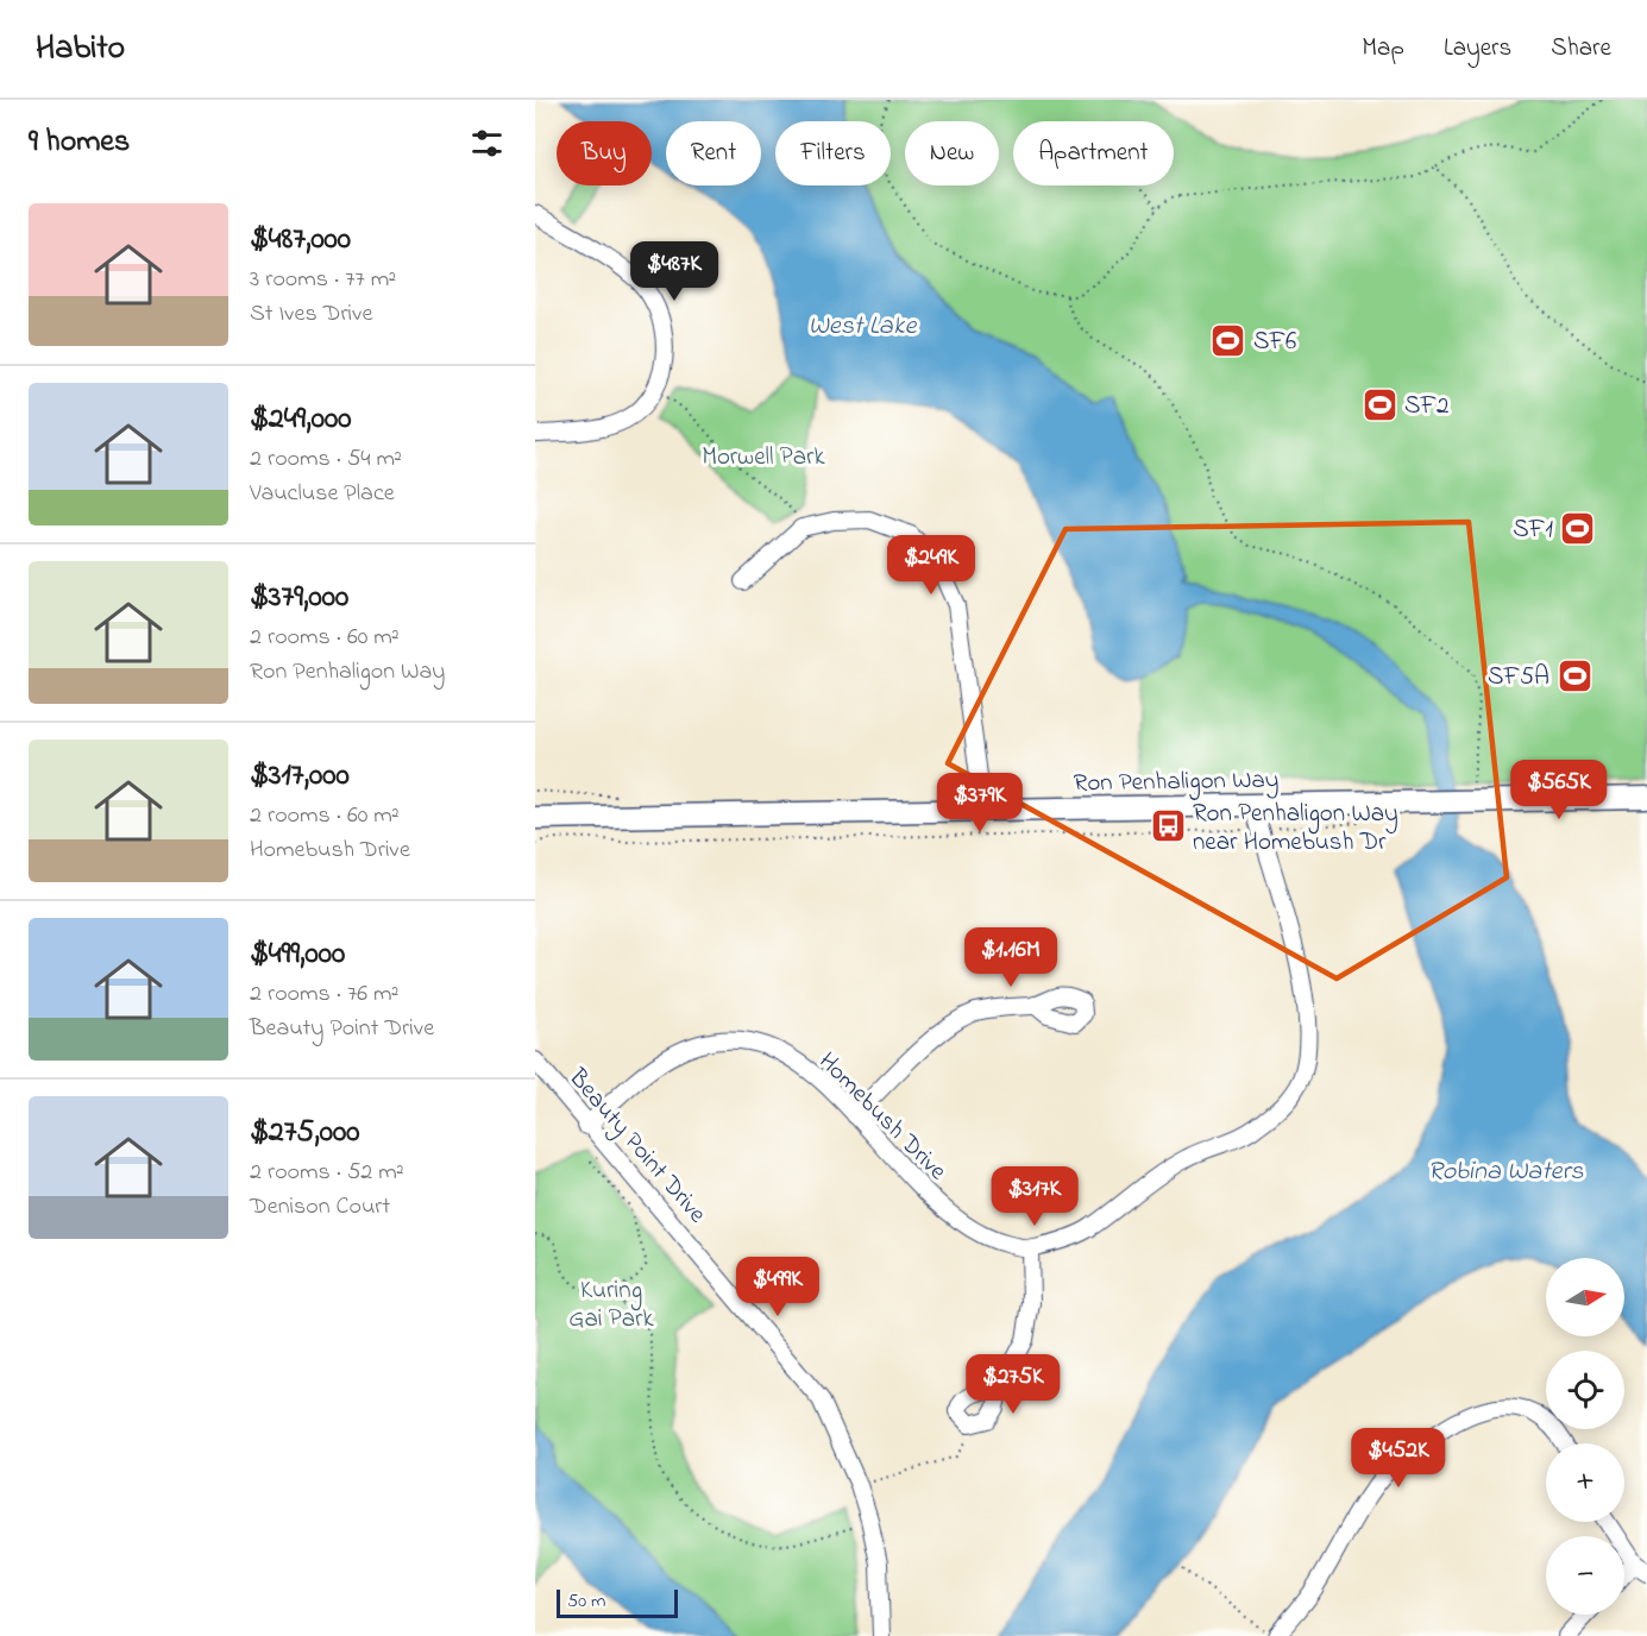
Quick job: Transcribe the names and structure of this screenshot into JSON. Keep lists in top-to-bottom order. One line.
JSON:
{"streets":{"street":["Ron Penhaligon Way","Homebush Drive","Beauty Point Drive"]},"crossings":[["Homebush Drive","Beauty Point Drive"]],"water":["West Lake","Robina Waters"],"parks":["Morwell Park","Kuring Gai Park"],"places":{"sports":["SF6","SF2","SF1","SF5A"],"bus stop":["Ron Penhaligon Way near Homebush Dr"]},"scale_bar":"50 m","north":"right","page":{"header":"Habito","nav":["Map","Layers","Share"],"heading":"9 homes","chip":["Buy","Rent","Filters","New","Apartment"],"list":[{"name":"$487,000","note":"3 rooms · 77 m² · St Ives Drive"},{"name":"$249,000","note":"2 rooms · 54 m² · Vaucluse Place"},{"name":"$379,000","note":"2 rooms · 60 m² · Ron Penhaligon Way"},{"name":"$317,000","note":"2 rooms · 60 m² · Homebush Drive"},{"name":"$499,000","note":"2 rooms · 76 m² · Beauty Point Drive"},{"name":"$275,000","note":"2 rooms · 52 m² · Denison Court"}],"price":["$487K","$249K","$565K","$379K","$1.16M","$317K","$499K","$275K","$452K"],"map_buttons":["+","−"],"scale":"50 m"}}
